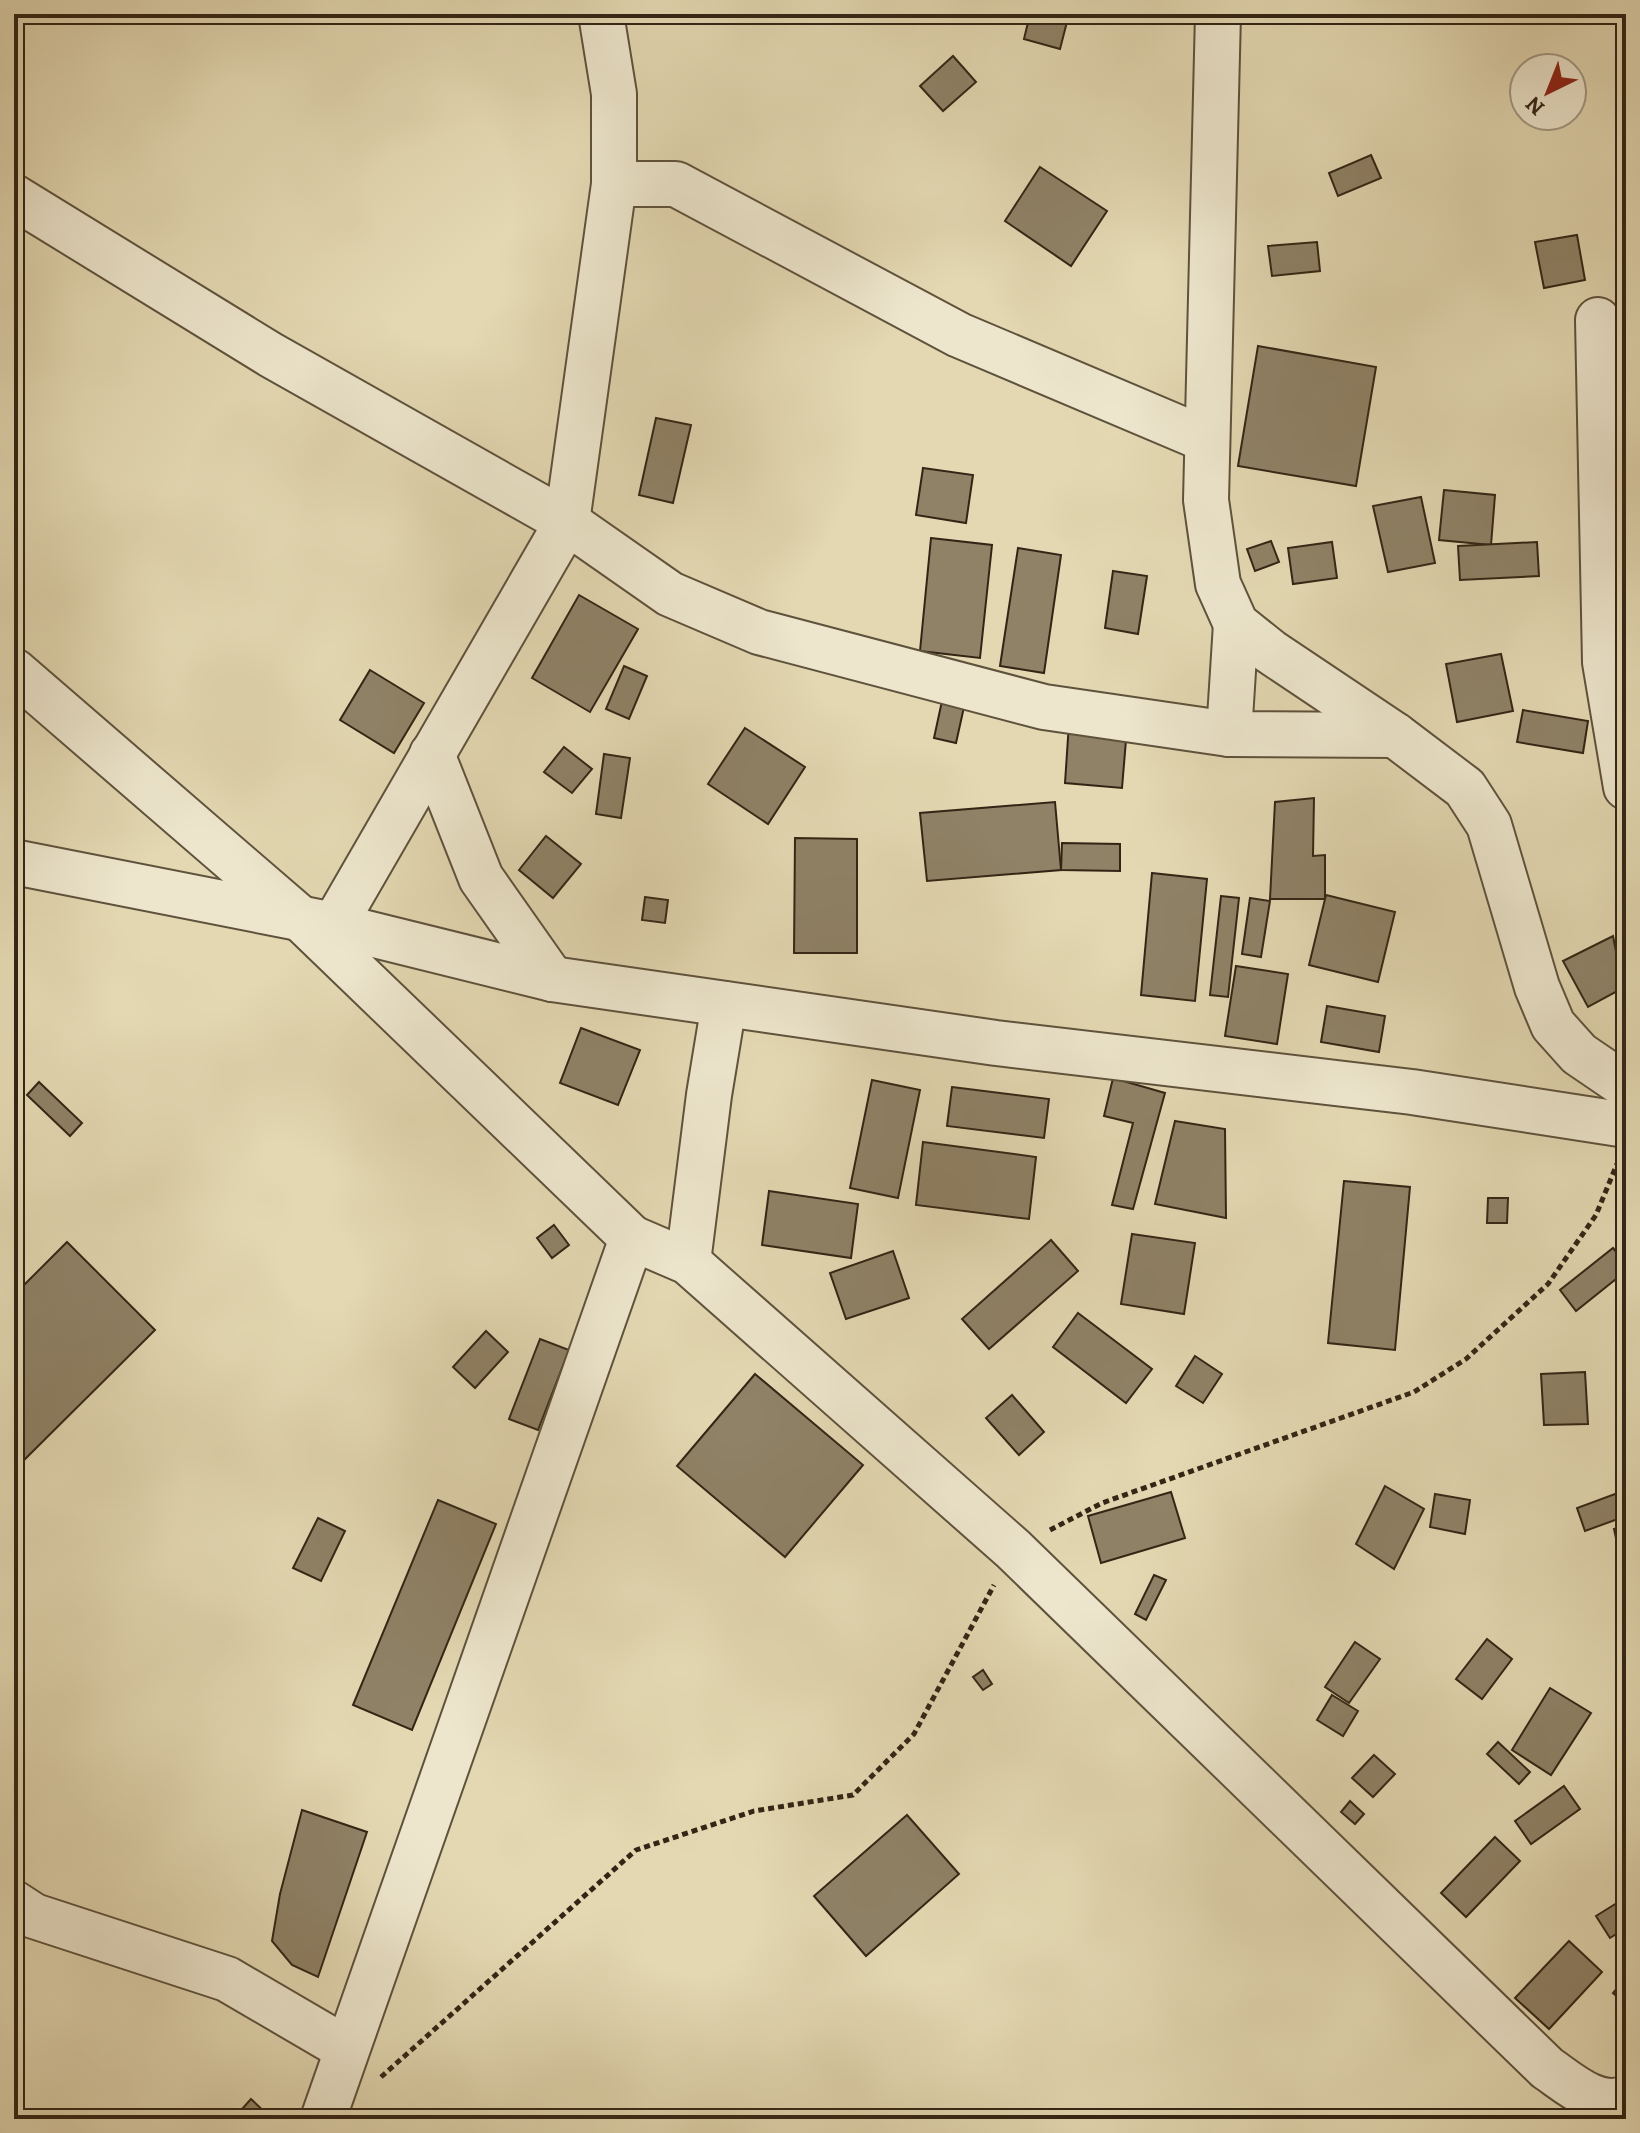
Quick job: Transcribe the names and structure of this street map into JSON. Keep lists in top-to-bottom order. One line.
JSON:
{"north":"bottom left"}
